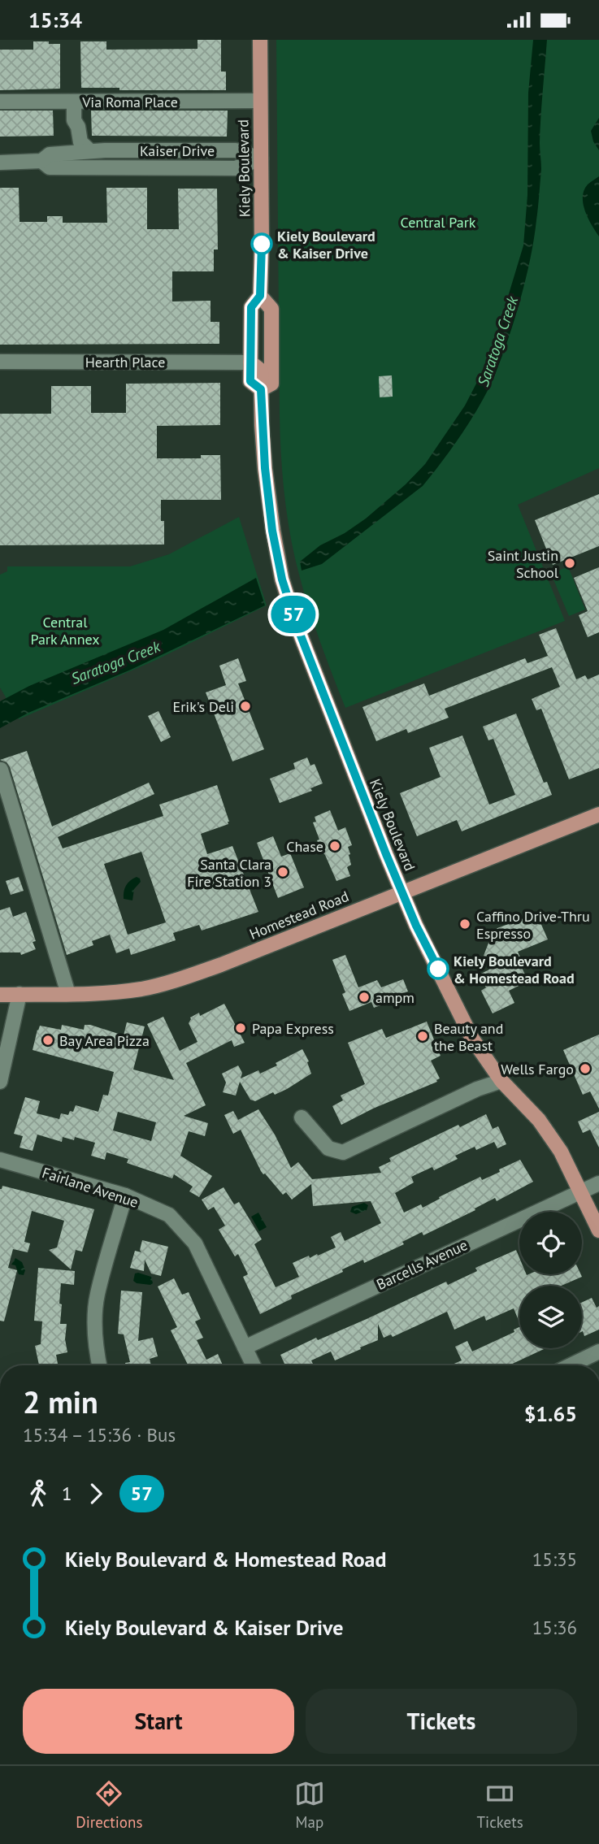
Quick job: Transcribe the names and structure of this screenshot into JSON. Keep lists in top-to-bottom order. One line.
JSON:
{"streets":{"main road":["Kiely Boulevard","Homestead Road"],"street":["Via Roma Place","Kaiser Drive","Hearth Place","Fairlane Avenue","Barcells Avenue"]},"crossings":[["Via Roma Place","Kiely Boulevard"],["Kaiser Drive","Kiely Boulevard"],["Kiely Boulevard","Hearth Place"],["Kiely Boulevard","Homestead Road"],["Kiely Boulevard","Barcells Avenue"],["Fairlane Avenue","Barcells Avenue"]],"water":["Saratoga Creek"],"parks":["Central Park","Central Park Annex"],"places":["Kiely Boulevard & Kaiser Drive","Saint Justin School","Erik's Deli","Chase","Santa Clara Fire Station 3","Caffino Drive-Thru Espresso","Kiely Boulevard & Homestead Road","ampm","Papa Express","Beauty and the Beast","Bay Area Pizza","Wells Fargo"],"lines":["bus line 57"],"page":{"status":"15:34","on_map":"57","heading":["2 min","15:34 – 15:36 · Bus","$1.65"],"legs":["1","57"],"list":[{"name":"Kiely Boulevard & Homestead Road","value":"15:35"},{"name":"Kiely Boulevard & Kaiser Drive","value":"15:36"}],"buttons":["Start","Tickets"],"tabs":["Directions","Map","Tickets"]}}
